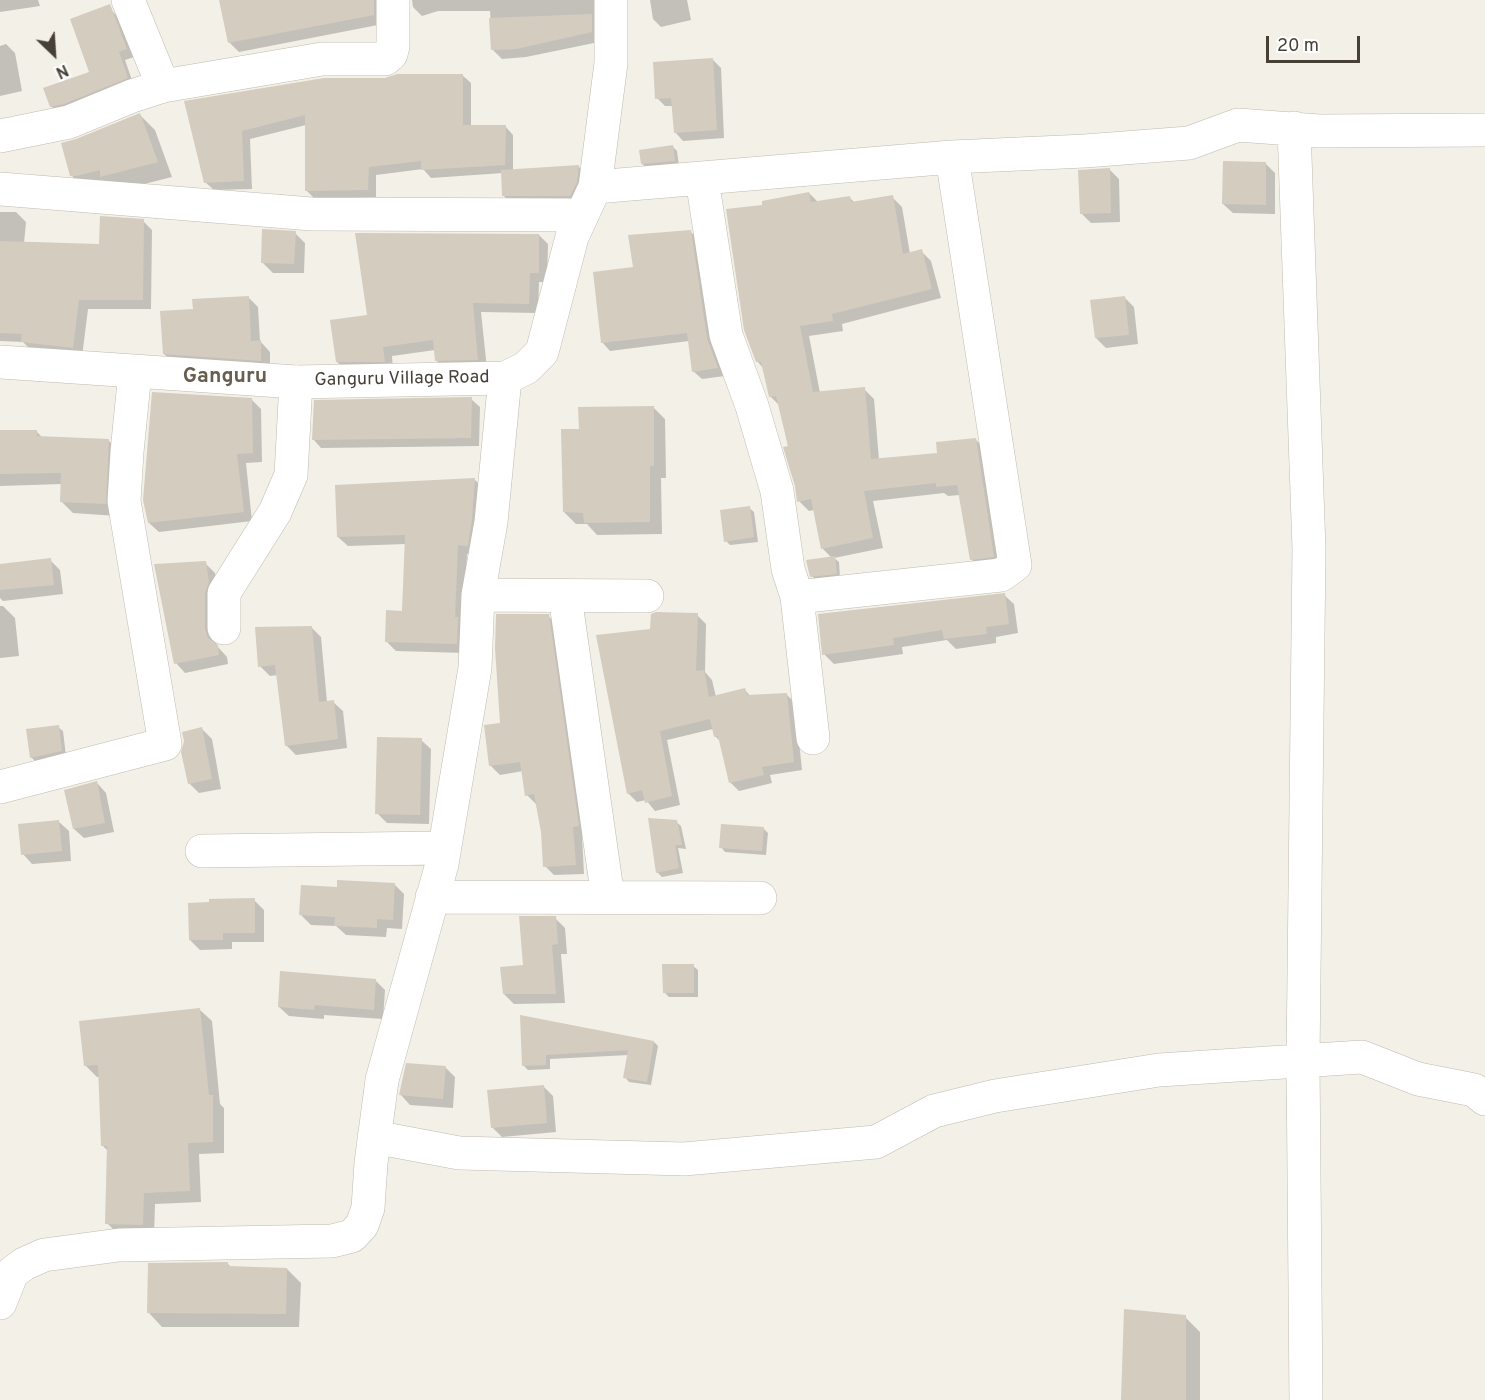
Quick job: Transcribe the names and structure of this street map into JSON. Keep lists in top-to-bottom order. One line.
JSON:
{"streets":{"street":["Ganguru Village Road"]},"districts":["Ganguru"],"scale_bar":"20 m","north":"bottom right"}
